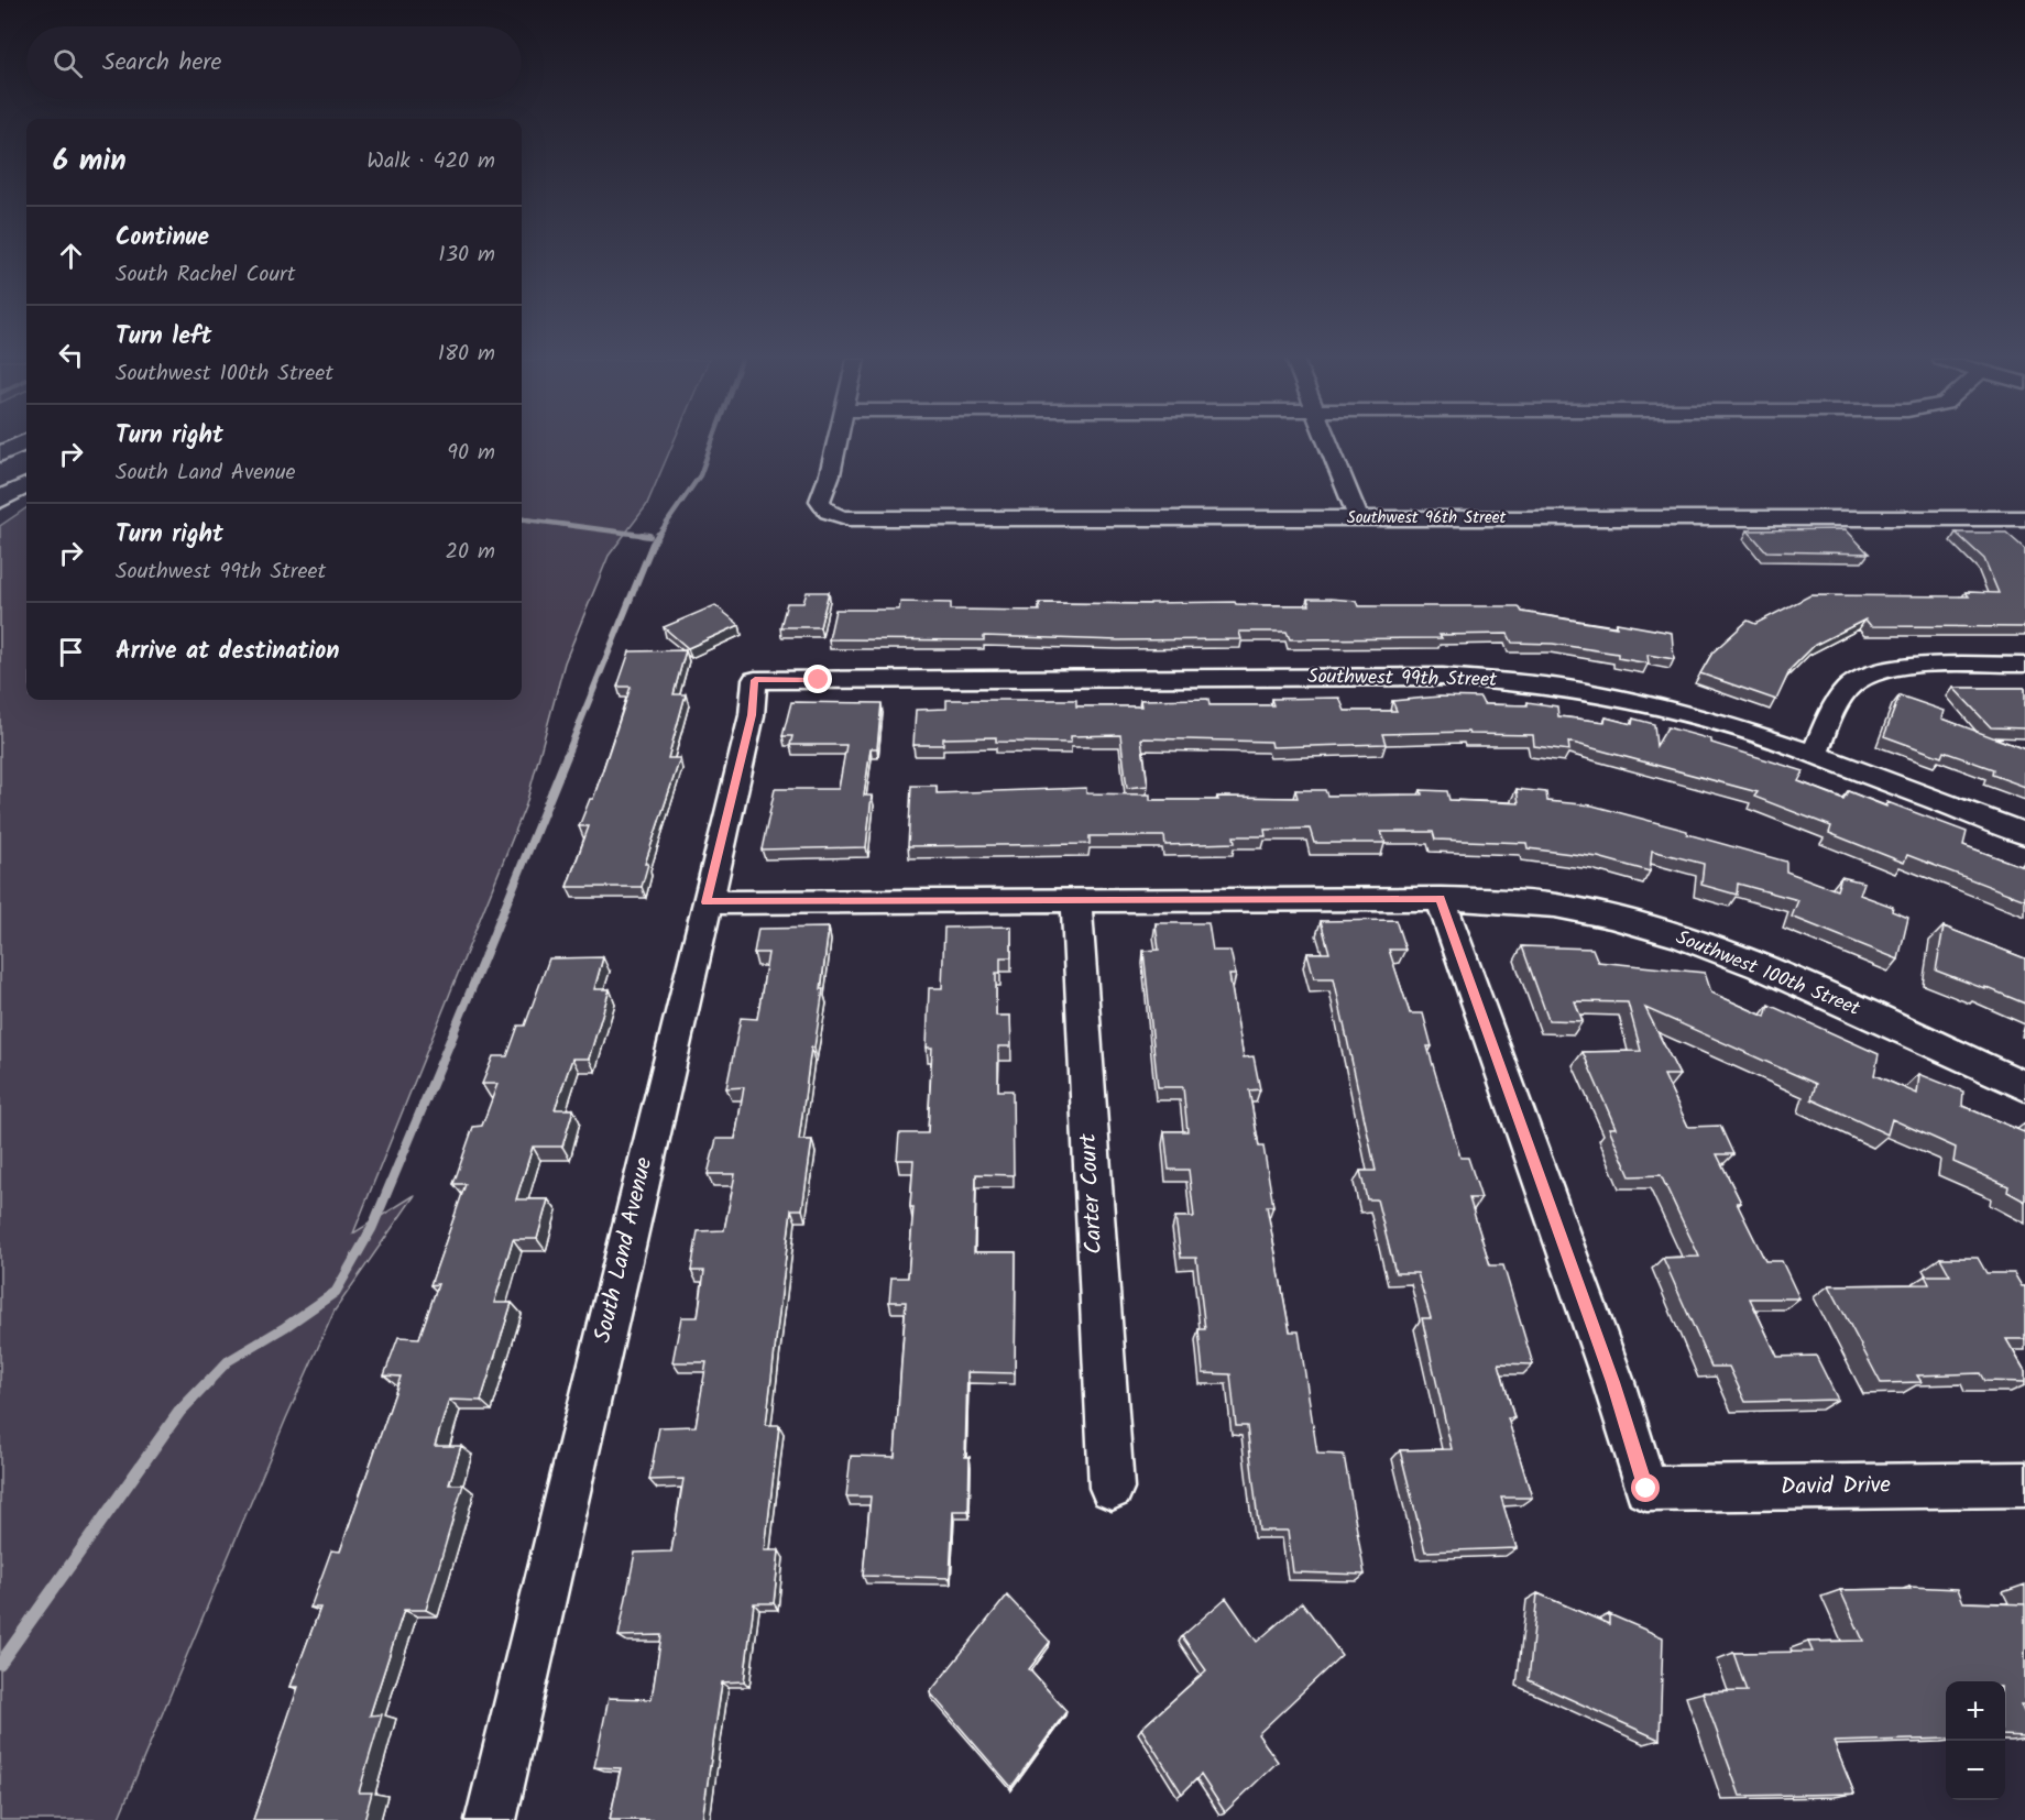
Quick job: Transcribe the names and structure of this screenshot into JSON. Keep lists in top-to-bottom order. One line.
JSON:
{"streets":{"street":["Southwest 96th Street","Southwest 99th Street","Southwest 100th Street","Carter Court","South Land Avenue","David Drive"]},"crossings":[["Southwest 99th Street","South Land Avenue"],["Southwest 100th Street","Carter Court"],["Southwest 100th Street","South Land Avenue"],["Southwest 100th Street","David Drive"]],"page":{"search":"Search here","heading":["6 min","Walk · 420 m"],"list":[["Continue","South Rachel Court","130 m"],["Turn left","Southwest 100th Street","180 m"],["Turn right","South Land Avenue","90 m"],["Turn right","Southwest 99th Street","20 m"],"Arrive at destination"],"map_buttons":["+","−"]}}
